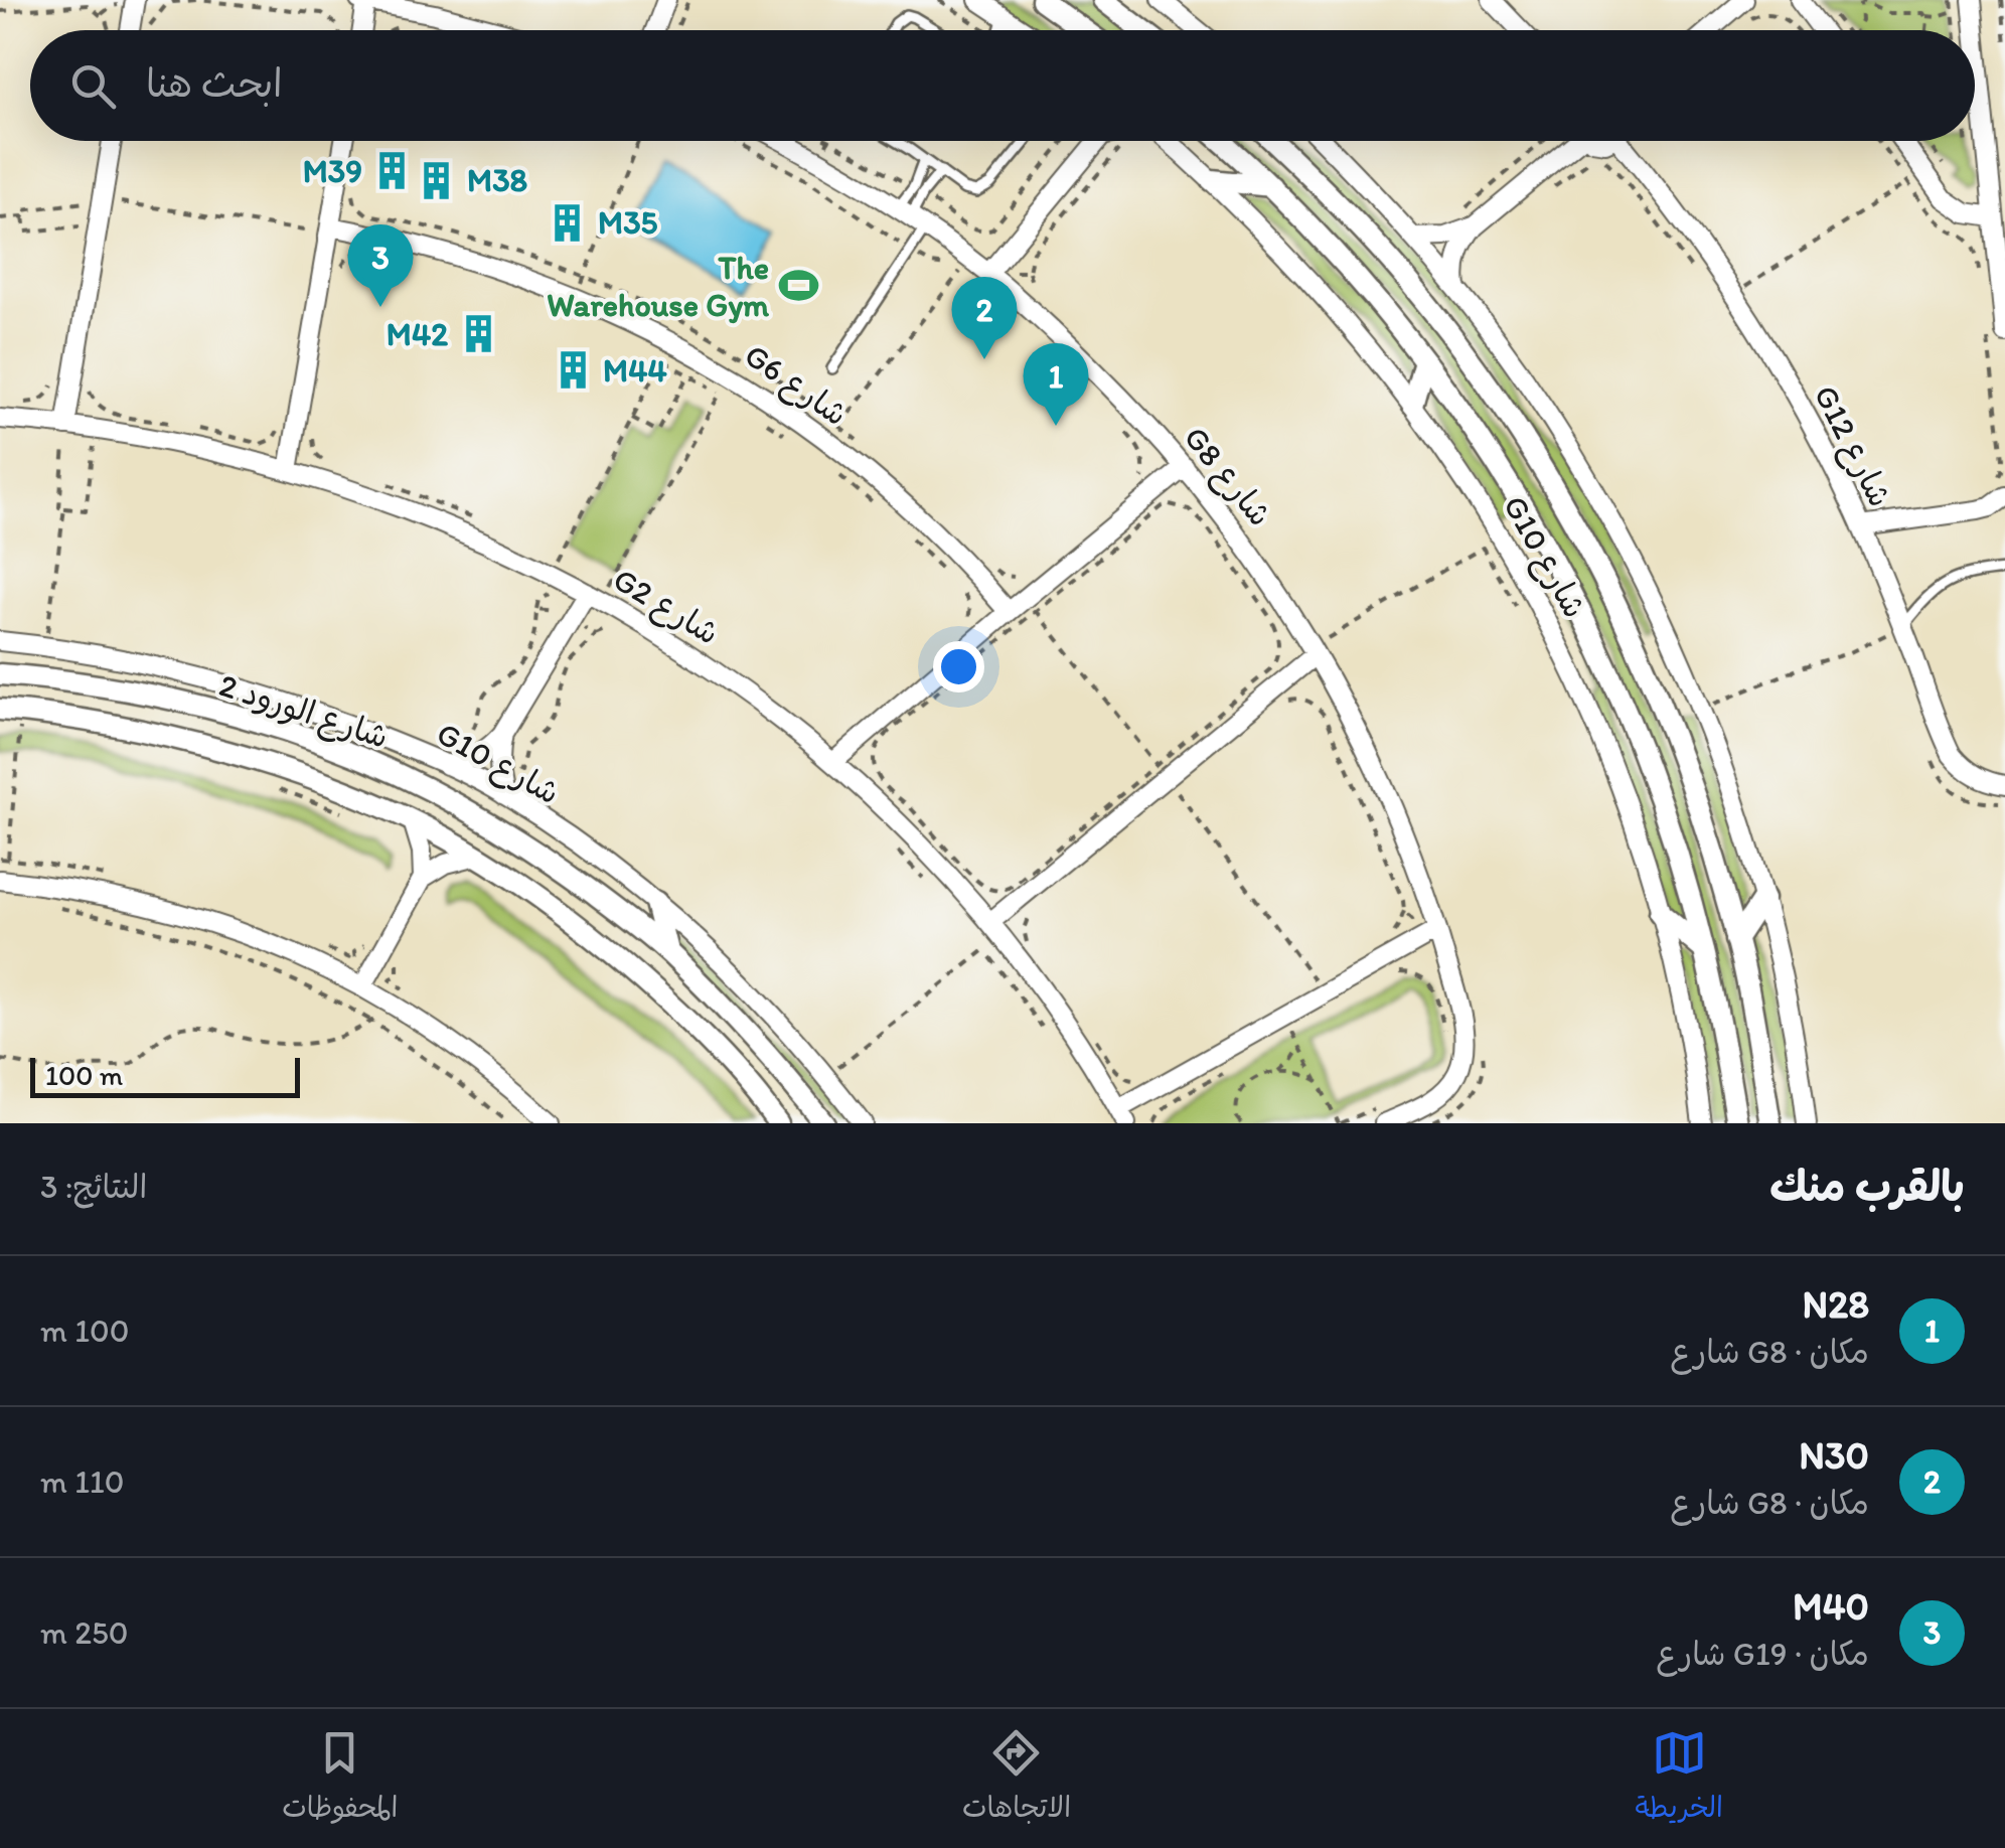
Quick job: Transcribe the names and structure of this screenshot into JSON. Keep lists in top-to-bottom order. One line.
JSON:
{"streets":{"street":["G6 شارع","G12 شارع","G8 شارع","G10 شارع","G2 شارع","شارع الورود 2"]},"places":{"building":["M39","M38","M35","M42","M44"],"sports":["The Warehouse Gym"]},"scale_bar":"100 m","page":{"search":"ابحث هنا","pins":["3","2","1"],"scale":"100 m","heading":["بالقرب منك","النتائج: 3"],"list":[{"mark":"1","name":"N28","note":"مكان · G8 شارع","value":"100 m"},{"mark":"2","name":"N30","note":"مكان · G8 شارع","value":"110 m"},{"mark":"3","name":"M40","note":"مكان · G19 شارع","value":"250 m"}],"nav":["الخريطة","الاتجاهات","المحفوظات"]}}
